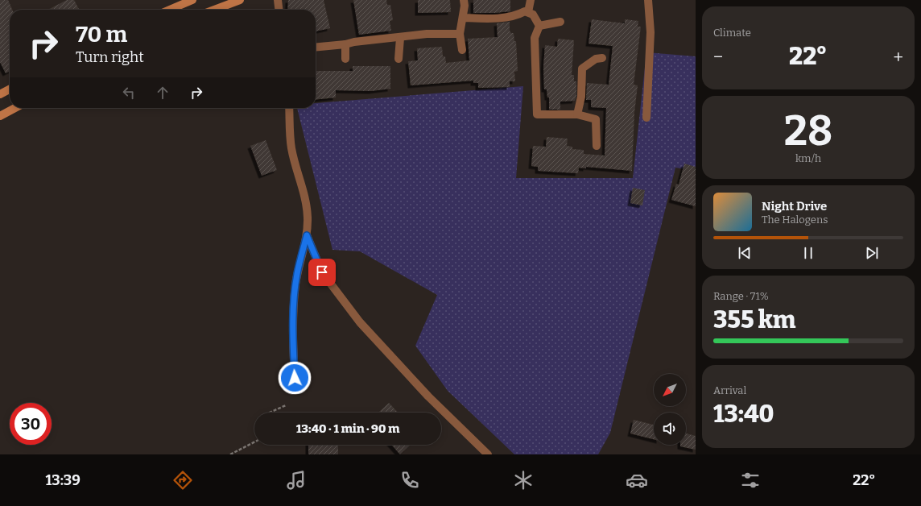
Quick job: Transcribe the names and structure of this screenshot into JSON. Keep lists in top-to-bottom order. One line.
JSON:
{"north":"bottom left","page":{"tile":["Climate",["28","km/h"],["Range · 71%","355 km"],["Arrival","13:40"]],"turn":["70 m","Turn right"],"heat":["−","22°","+"],"song":["Night Drive","The Halogens"],"limit":"30","trip":"13:40 · 1 min · 90 m","tabs":["13:39","22°"]}}
